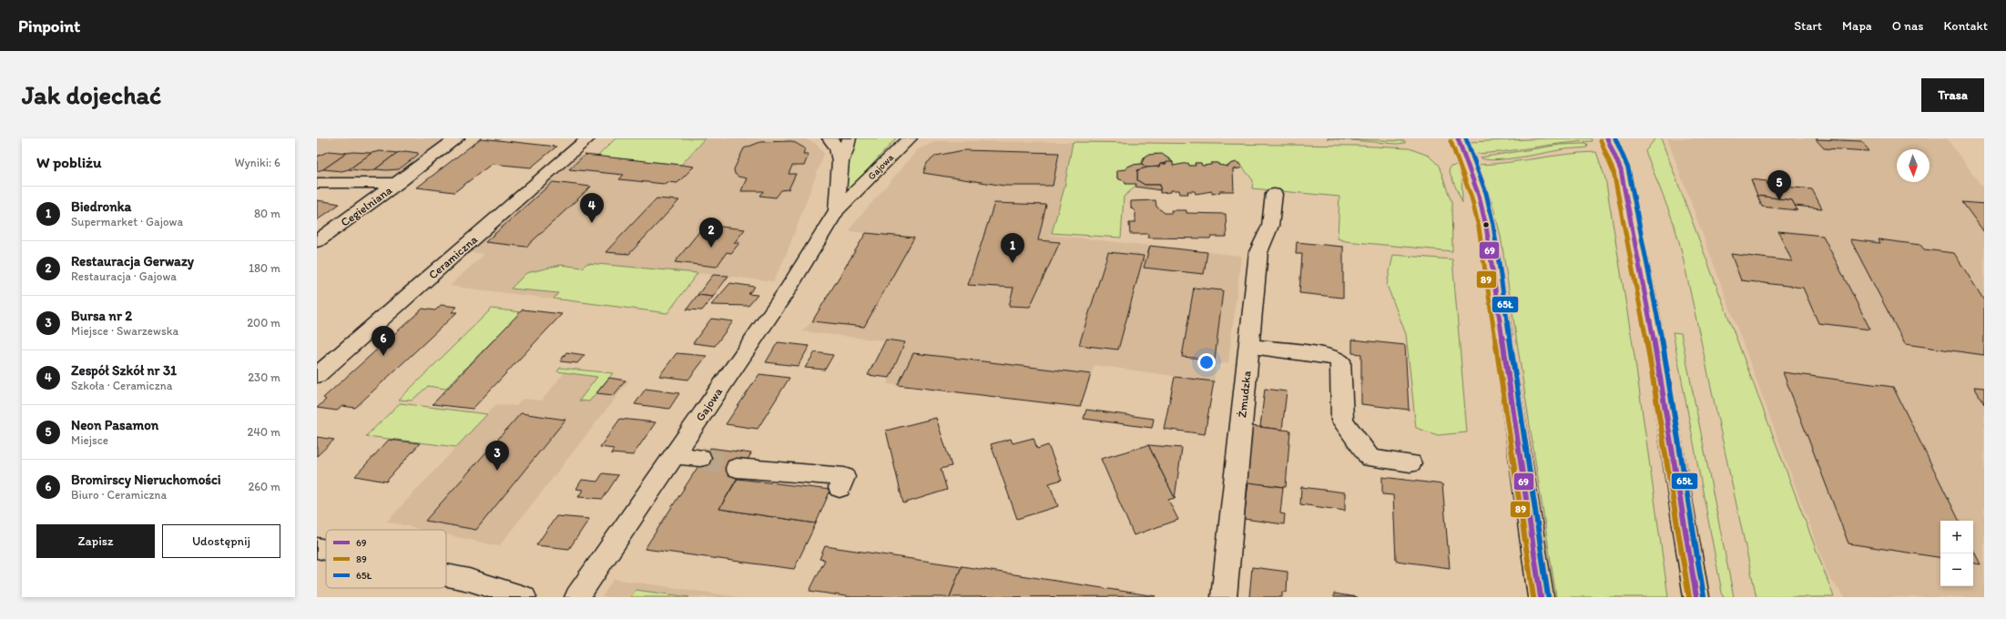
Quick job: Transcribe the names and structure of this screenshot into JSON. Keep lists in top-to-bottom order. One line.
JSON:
{"streets":{"street":["Gajowa","Cegielniana","Ceramiczna","Żmudzka"]},"lines":["transit line 69","transit line 65Ł","transit line 89"],"legend":["69","89","65Ł"],"north":"bottom","page":{"header":"Pinpoint","nav":["Start","Mapa","O nas","Kontakt"],"buttons":["Trasa",["Zapisz","Udostępnij"]],"title":"Jak dojechać","heading":["W pobliżu","Wyniki: 6"],"pins":["5","4","2","1","6","3"],"list":[{"mark":"1","name":"Biedronka","note":"Supermarket · Gajowa","value":"80 m"},{"mark":"2","name":"Restauracja Gerwazy","note":"Restauracja · Gajowa","value":"180 m"},{"mark":"3","name":"Bursa nr 2","note":"Miejsce · Swarzewska","value":"200 m"},{"mark":"4","name":"Zespół Szkół nr 31","note":"Szkoła · Ceramiczna","value":"230 m"},{"mark":"5","name":"Neon Pasamon","note":"Miejsce","value":"240 m"},{"mark":"6","name":"Bromirscy Nieruchomości","note":"Biuro · Ceramiczna","value":"260 m"}],"map_buttons":["+","−"]}}
